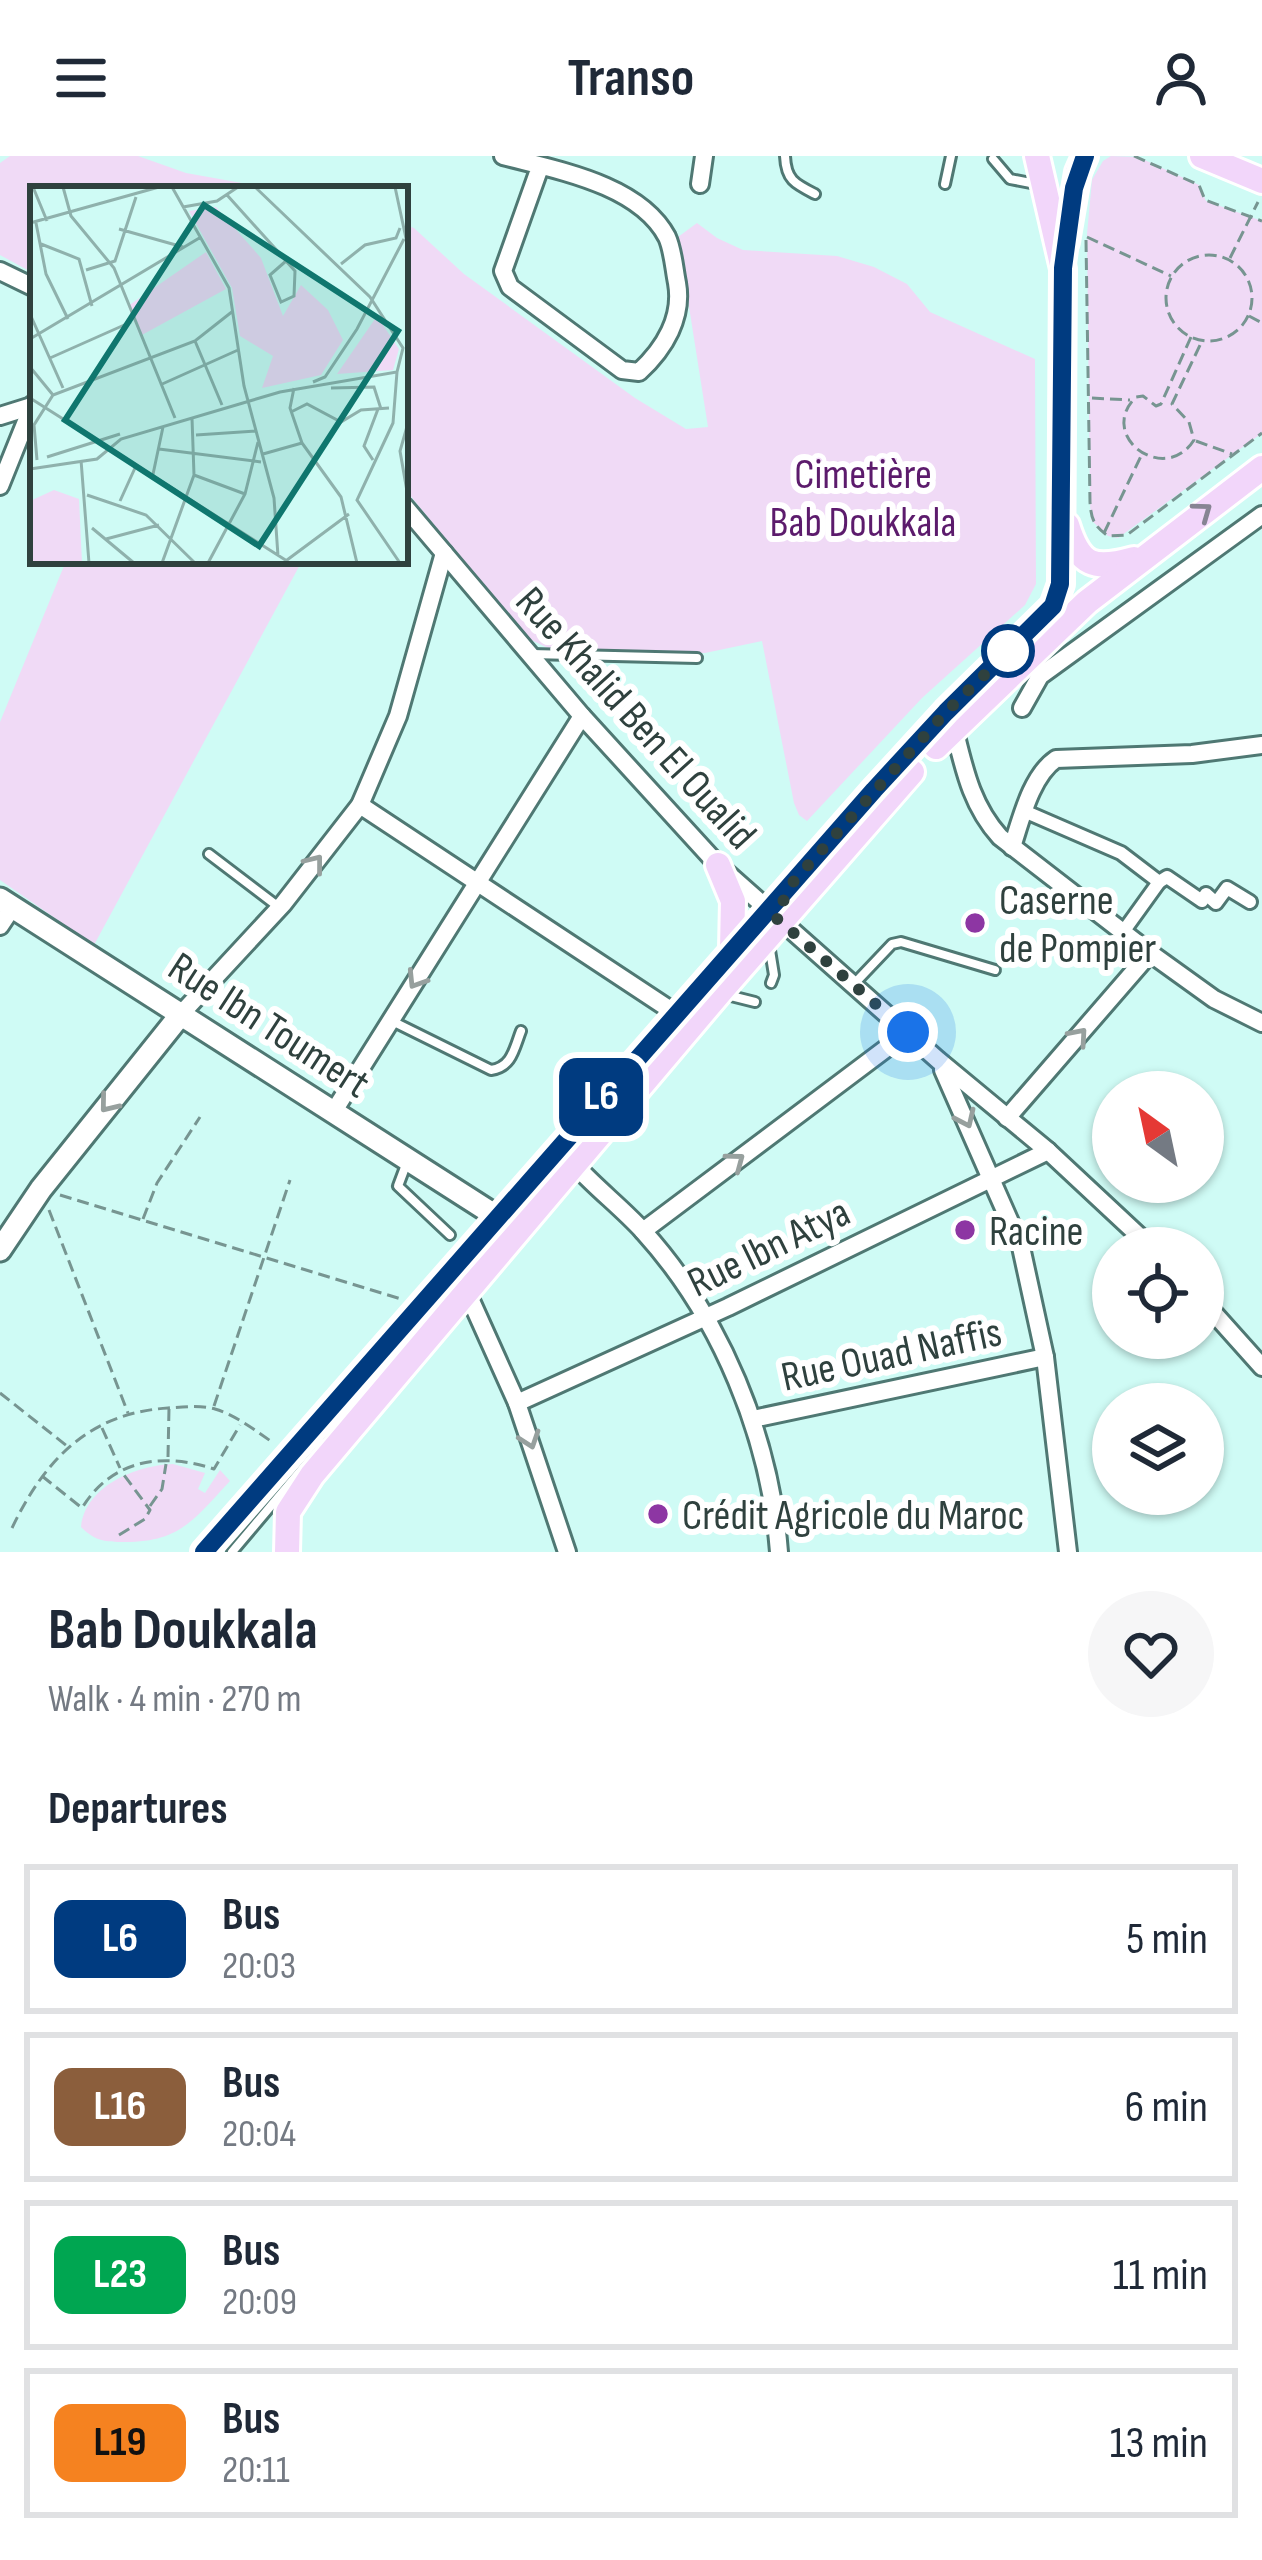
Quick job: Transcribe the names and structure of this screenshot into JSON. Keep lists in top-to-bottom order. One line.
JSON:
{"streets":{"street":["Rue Khalid Ben El Oualid","Rue Ibn Toumert","Rue Ibn Atya","Rue Ouad Naffis"]},"crossings":[["Rue Khalid Ben El Oualid","Rue Ibn Atya"]],"parks":["Cimetière Bab Doukkala"],"places":["Caserne de Pompier","Racine","Crédit Agricole du Maroc"],"lines":["bus line L6"],"north":"top left","page":{"header":"Transo","on_map":"L6","heading":[["Bab Doukkala","Walk · 4 min · 270 m"],"Departures"],"list":[{"mark":"L6","name":"Bus","note":"20:03","value":"5 min"},{"mark":"L16","name":"Bus","note":"20:04","value":"6 min"},{"mark":"L23","name":"Bus","note":"20:09","value":"11 min"},{"mark":"L19","name":"Bus","note":"20:11","value":"13 min"}]}}
